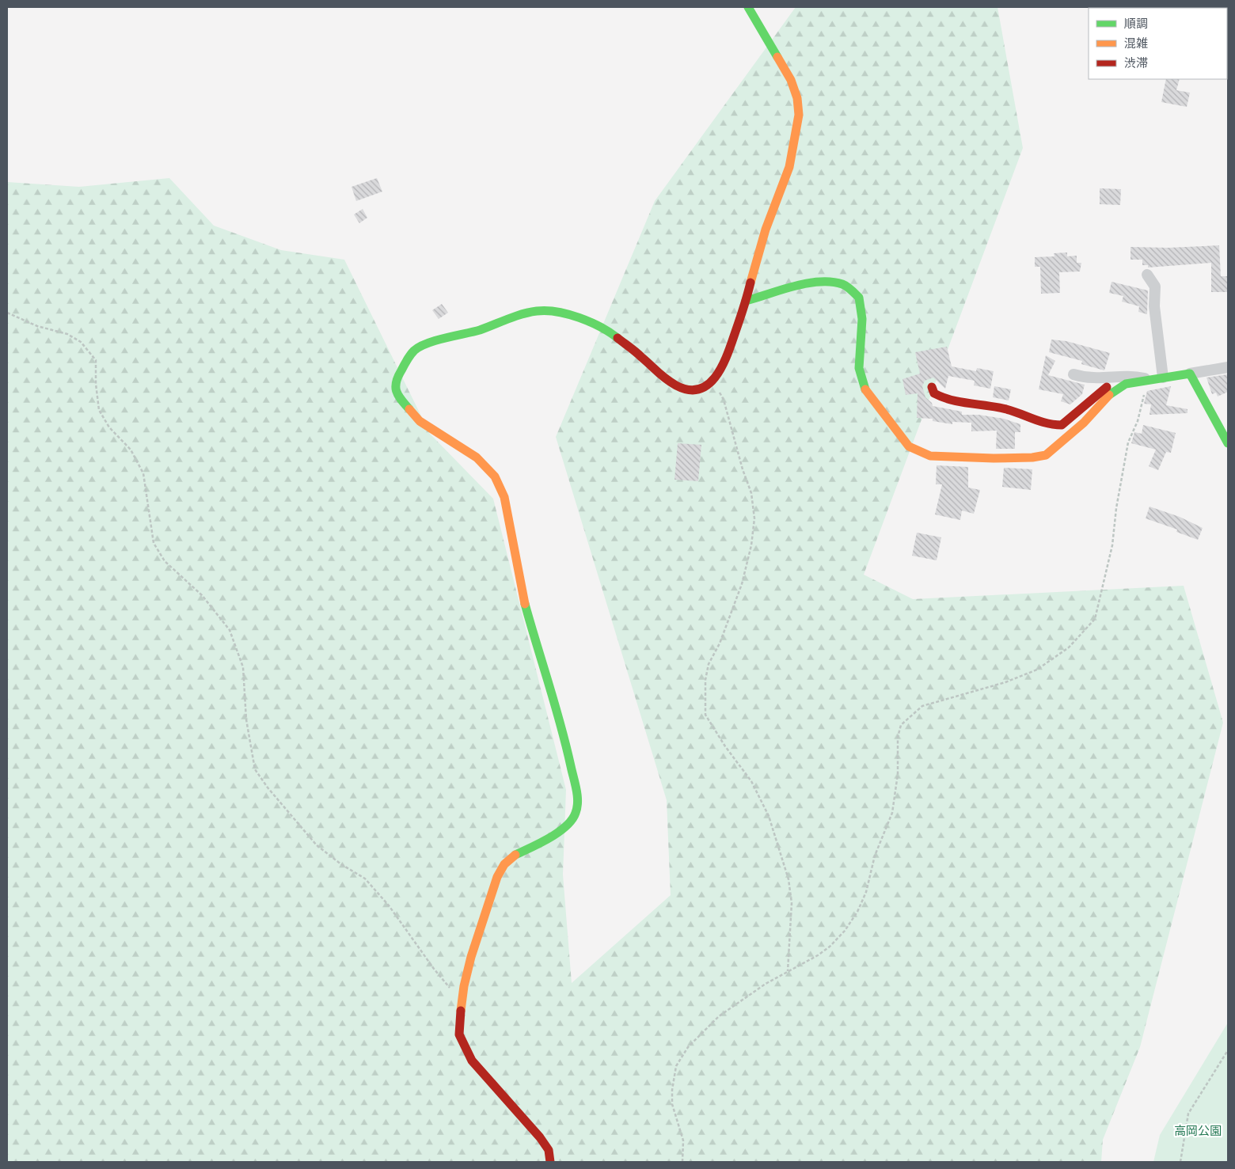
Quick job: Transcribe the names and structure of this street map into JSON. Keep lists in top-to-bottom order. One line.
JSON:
{"parks":["高岡公園"],"legend":["順調","混雑","渋滞"]}
